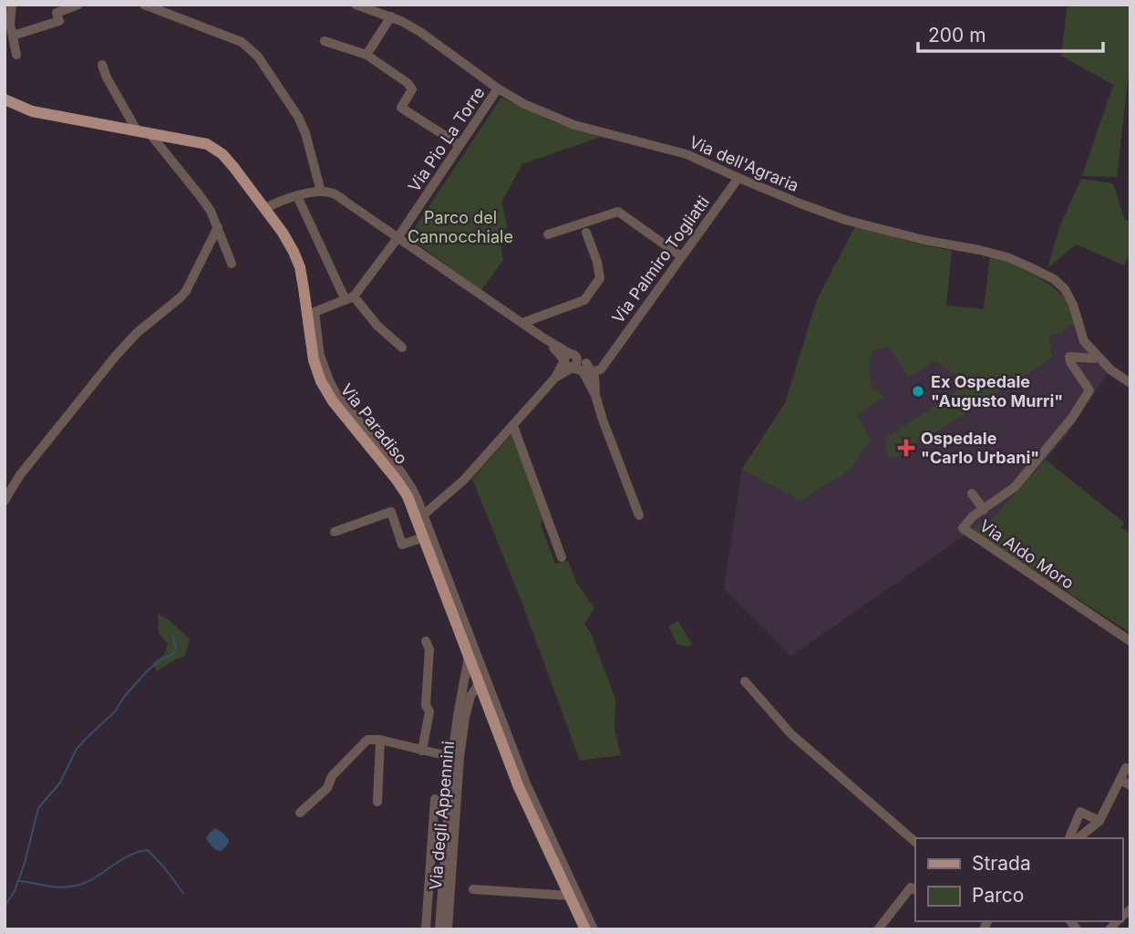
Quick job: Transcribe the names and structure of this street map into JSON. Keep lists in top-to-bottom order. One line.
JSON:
{"streets":{"main road":["Via Paradiso"],"street":["Via Pio La Torre","Via dell'Agraria","Via Palmiro Togliatti","Via Aldo Moro","Via degli Appennini"]},"crossings":[["Via Pio La Torre","Via dell'Agraria"],["Via dell'Agraria","Via Palmiro Togliatti"],["Via dell'Agraria","Via Aldo Moro"],["Via Paradiso","Via degli Appennini"]],"parks":["Parco del Cannocchiale"],"places":{"other":["Ex Ospedale \"Augusto Murri\""],"health":["Ospedale \"Carlo Urbani\""]},"legend":["Strada","Parco"],"scale_bar":"200 m"}
